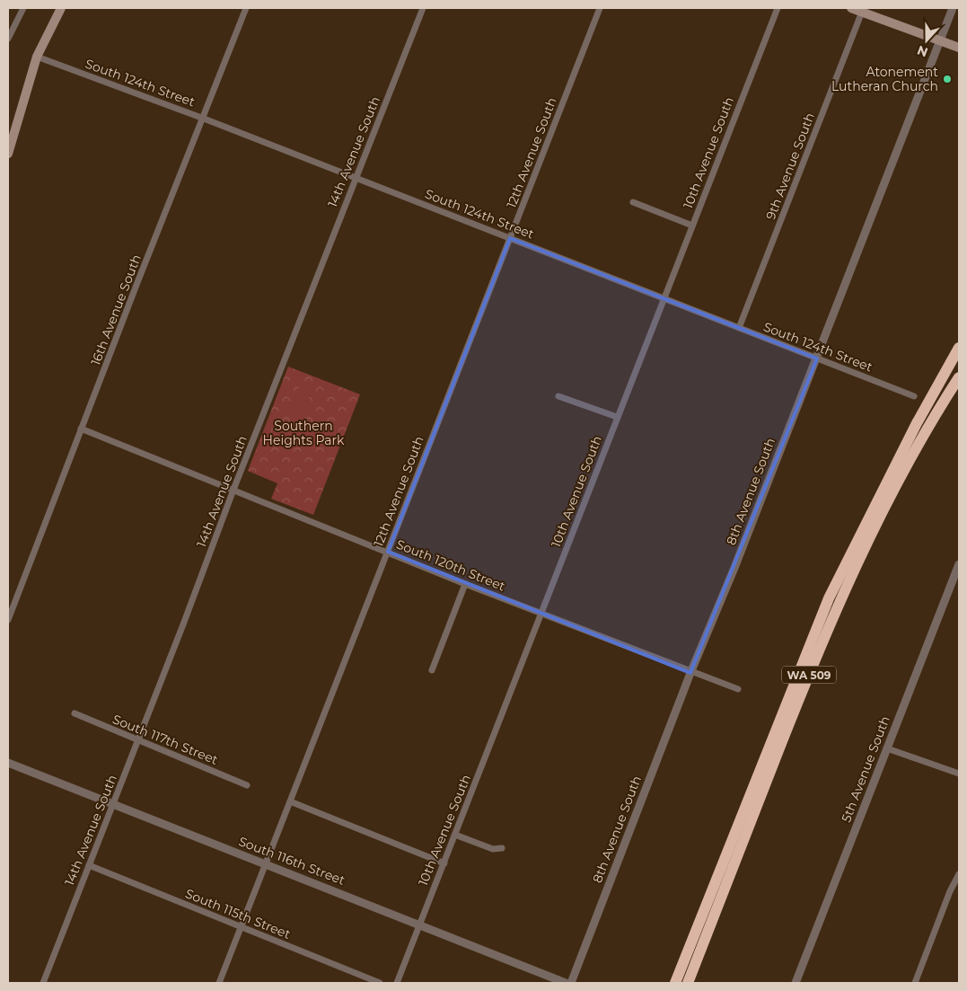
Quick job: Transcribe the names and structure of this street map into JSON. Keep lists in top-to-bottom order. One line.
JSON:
{"streets":{"highway":["WA 509"],"street":["South 124th Street","14th Avenue South","12th Avenue South","10th Avenue South","9th Avenue South","16th Avenue South","8th Avenue South","South 120th Street","South 117th Street","5th Avenue South","South 116th Street","South 115th Street"]},"crossings":[["South 124th Street","14th Avenue South"],["South 124th Street","12th Avenue South"],["South 124th Street","10th Avenue South"],["South 124th Street","9th Avenue South"],["South 124th Street","16th Avenue South"],["South 124th Street","8th Avenue South"],["14th Avenue South","South 120th Street"],["14th Avenue South","South 117th Street"],["14th Avenue South","South 116th Street"],["14th Avenue South","South 115th Street"],["12th Avenue South","South 120th Street"],["12th Avenue South","South 116th Street"],["12th Avenue South","South 115th Street"],["10th Avenue South","South 120th Street"],["10th Avenue South","South 116th Street"],["16th Avenue South","South 120th Street"],["8th Avenue South","South 120th Street"]],"parks":["Southern Heights Park"],"places":["Atonement Lutheran Church"],"north":"bottom"}
